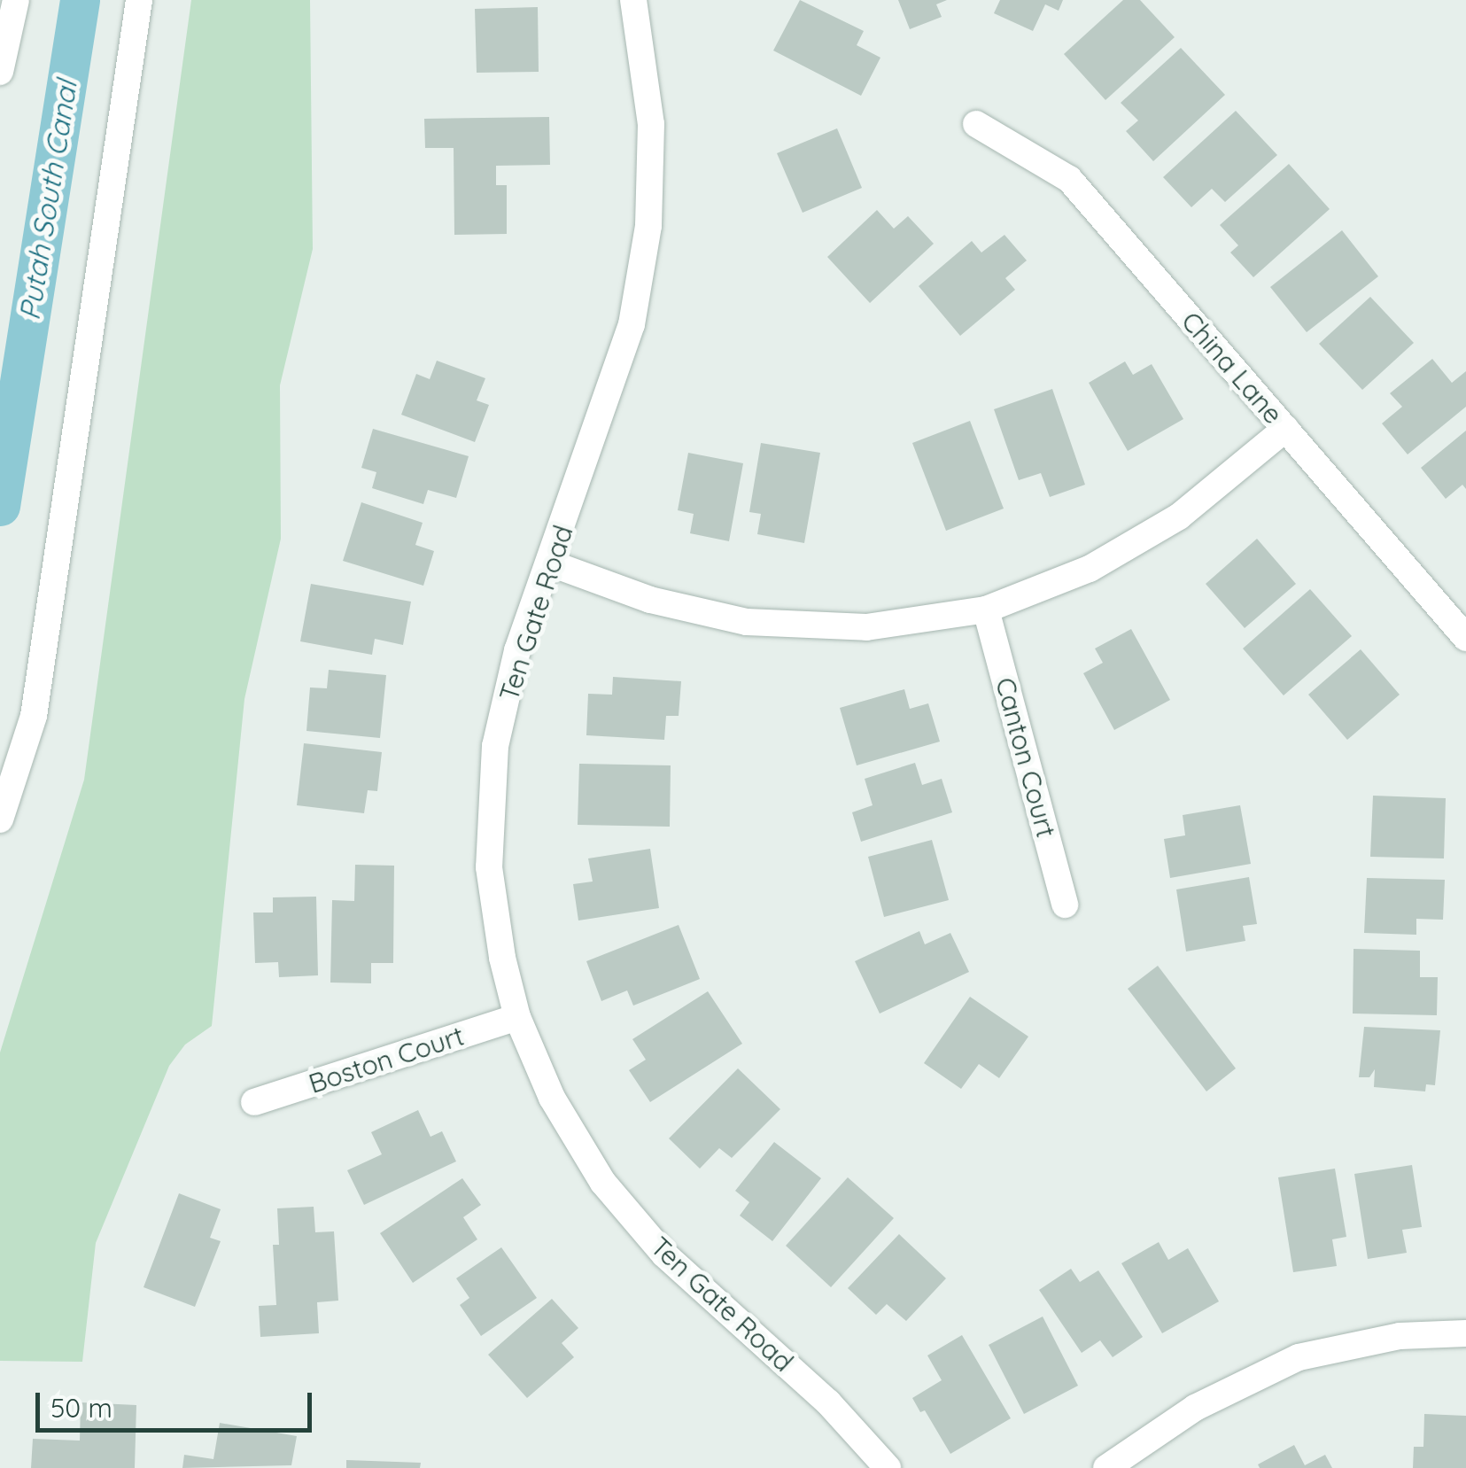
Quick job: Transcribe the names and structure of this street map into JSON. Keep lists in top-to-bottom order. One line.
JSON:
{"streets":{"street":["China Lane","Ten Gate Road","Canton Court","Boston Court"]},"crossings":[["Ten Gate Road","Boston Court"]],"water":["Putah South Canal"],"scale_bar":"50 m"}
